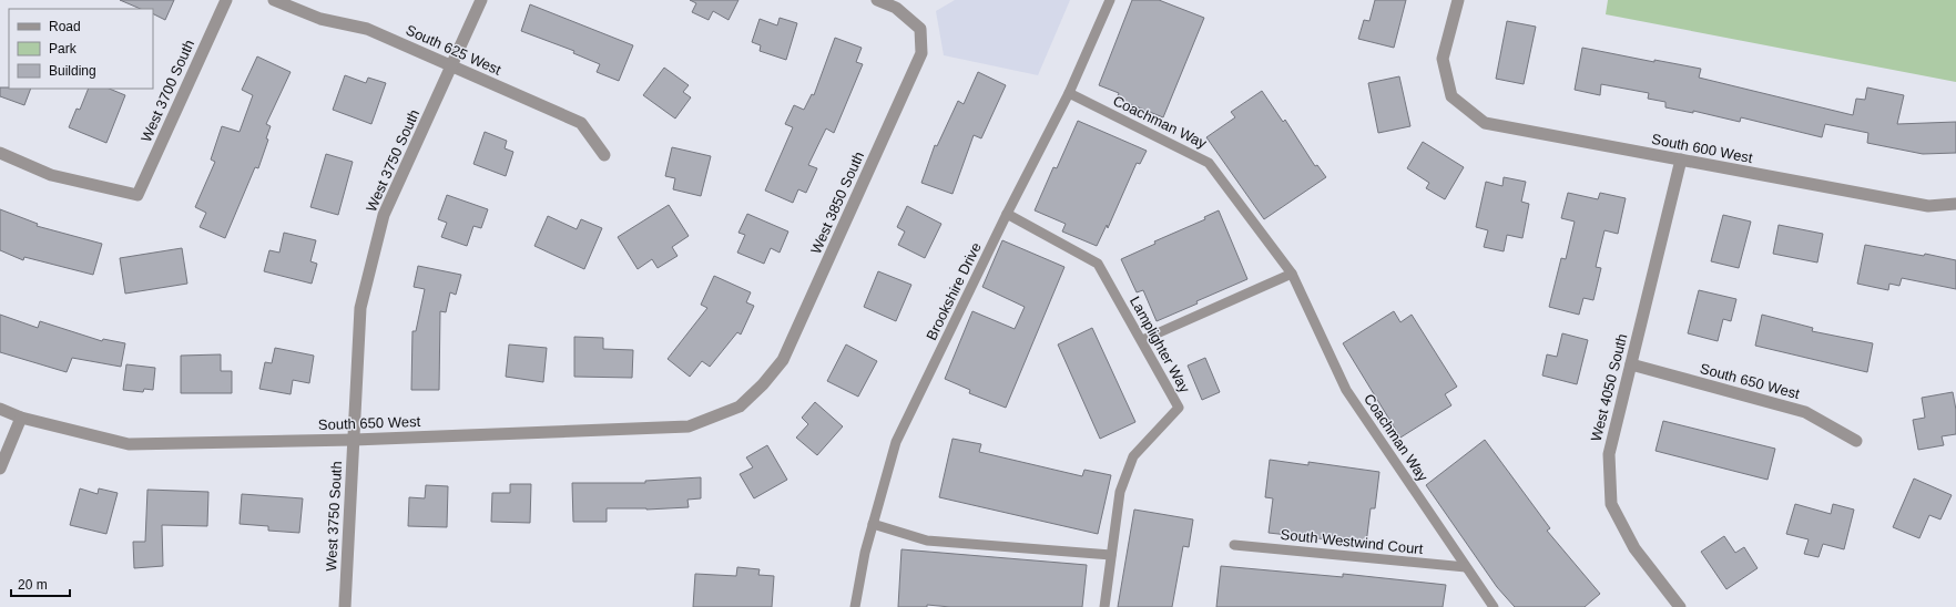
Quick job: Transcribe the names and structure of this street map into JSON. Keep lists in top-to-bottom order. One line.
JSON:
{"streets":{"street":["South 625 West","West 3700 South","South 600 West","West 3750 South","West 3850 South","South 650 West","West 4050 South"],"lane":["Coachman Way","Brookshire Drive","Lamplighter Way","South Westwind Court"]},"crossings":[["South 625 West","West 3750 South"],["Coachman Way","Brookshire Drive"],["Coachman Way","South Westwind Court"],["South 600 West","West 4050 South"],["West 3750 South","South 650 West"],["West 3850 South","South 650 West"],["Brookshire Drive","Lamplighter Way"],["South 650 West","West 4050 South"]],"legend":["Road","Park","Building"],"scale_bar":"20 m"}
